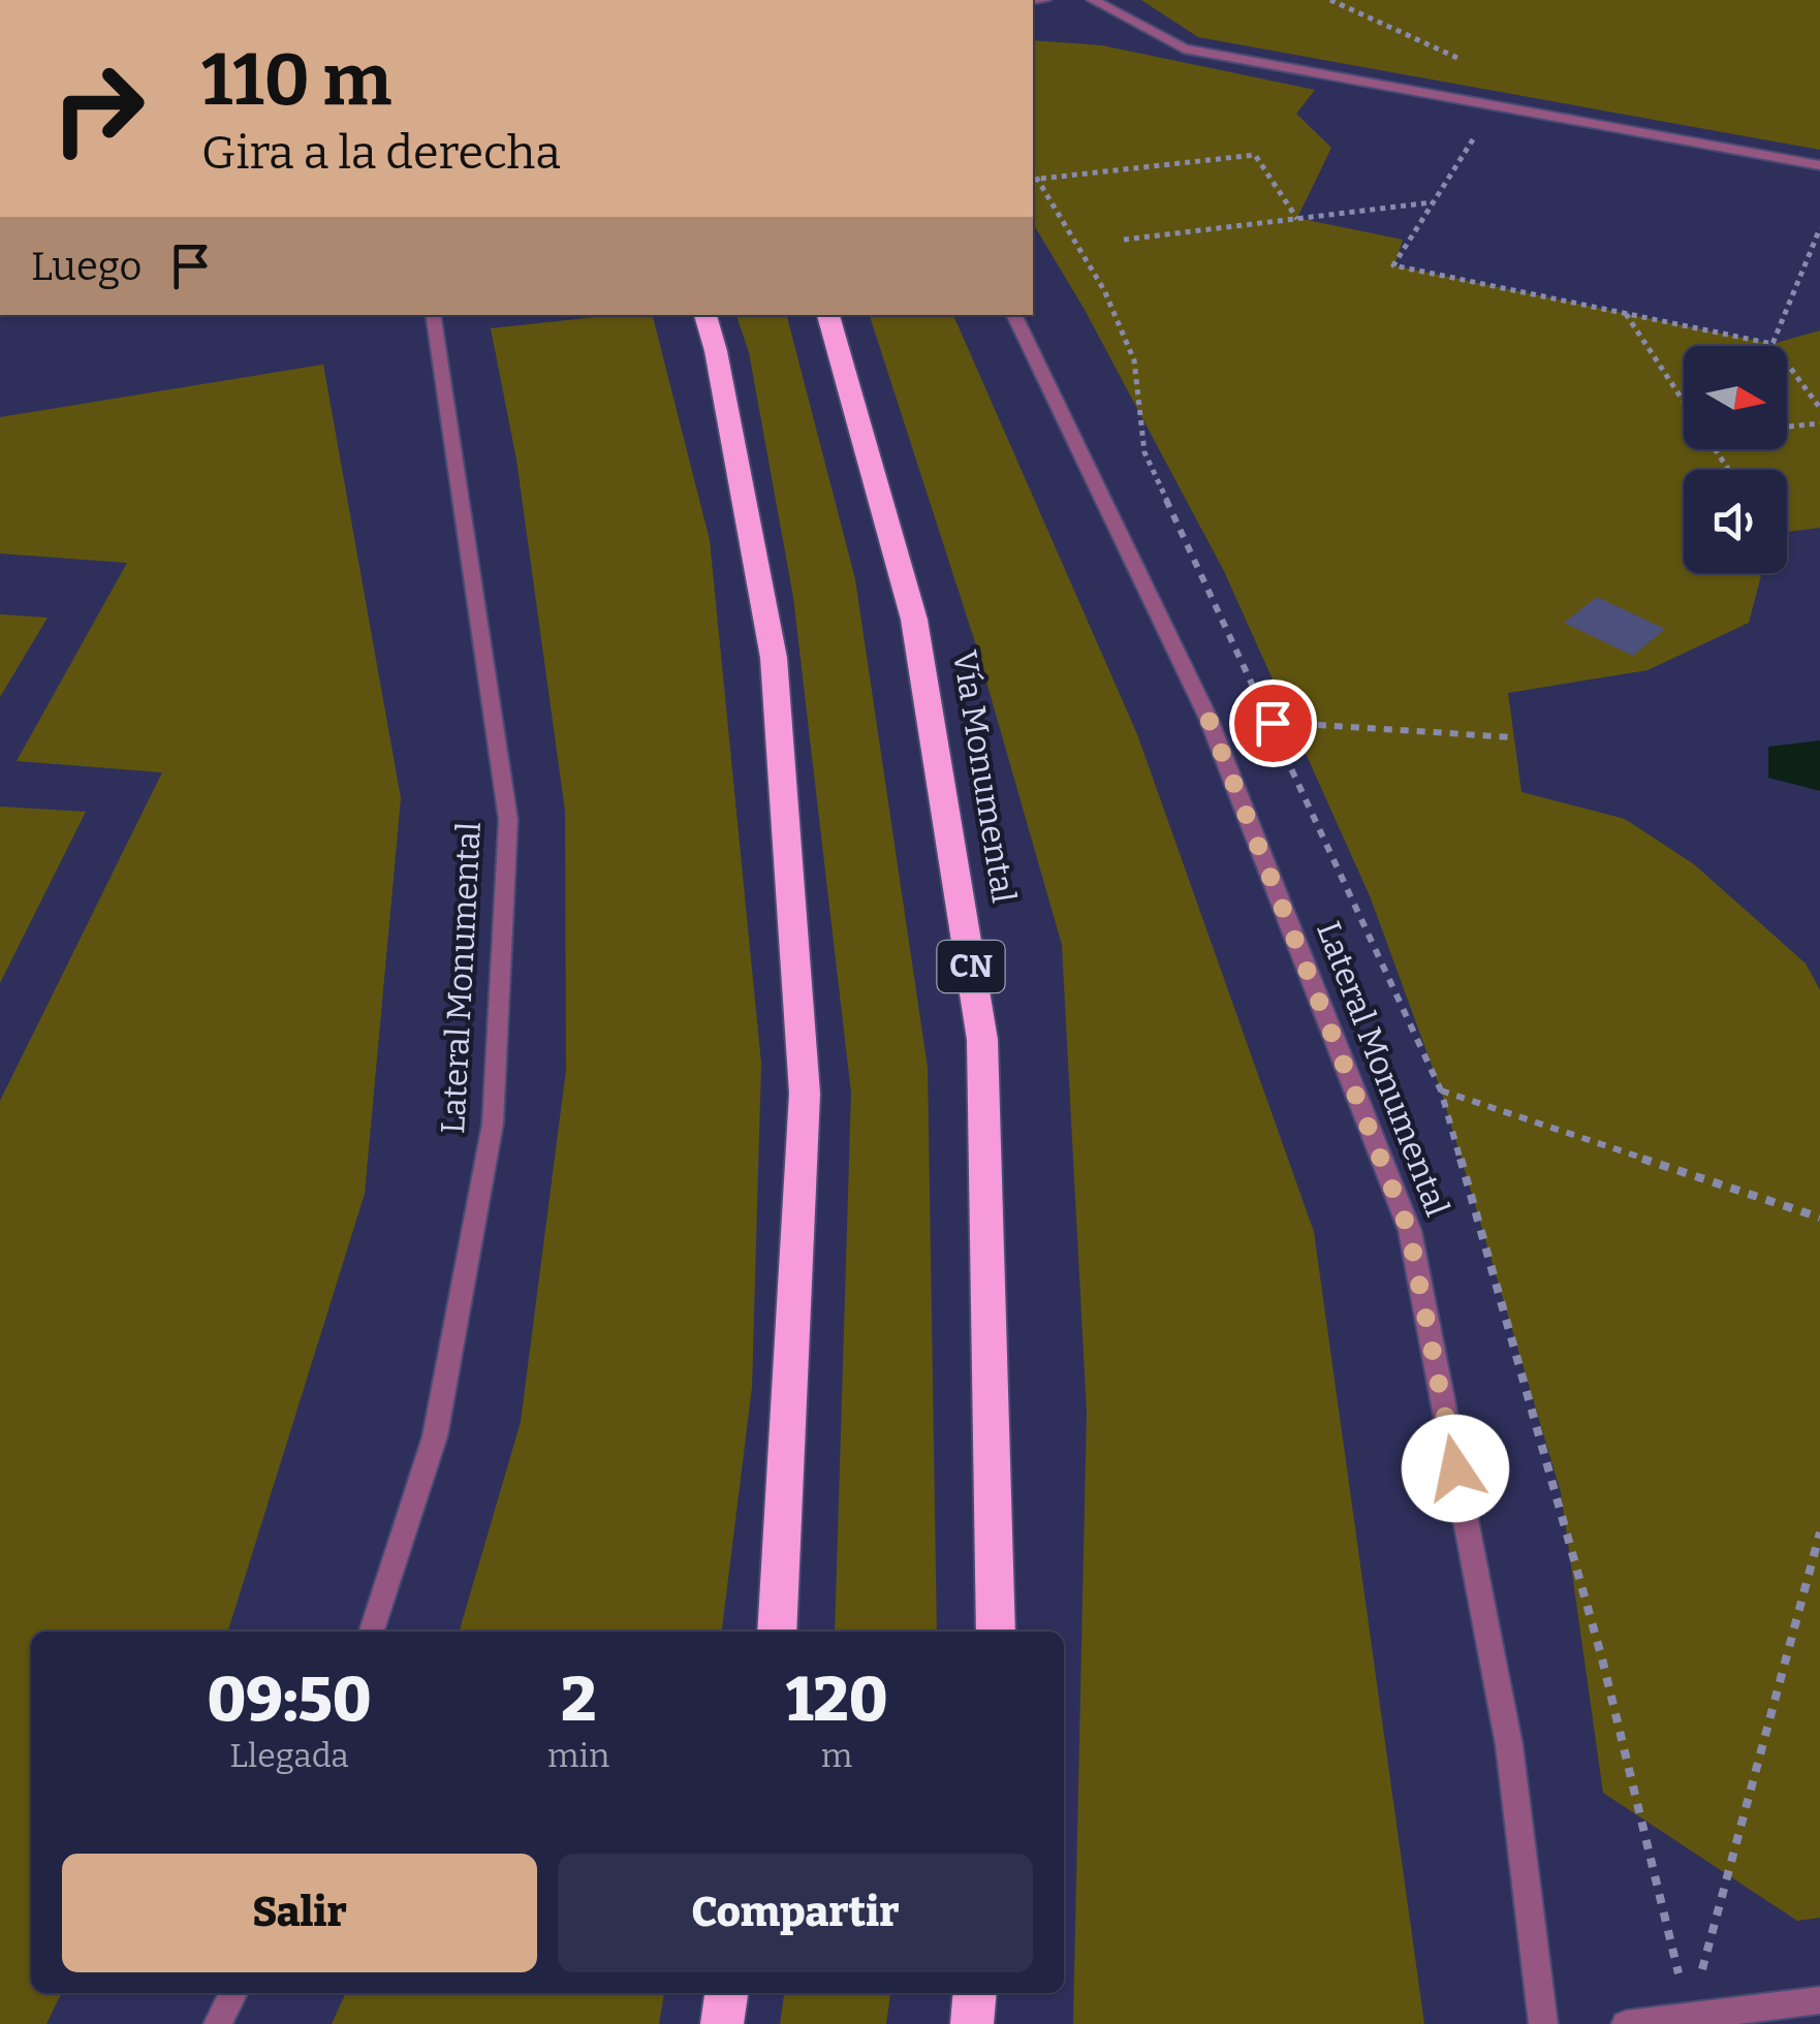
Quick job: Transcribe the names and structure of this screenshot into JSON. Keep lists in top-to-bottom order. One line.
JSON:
{"streets":{"highway":["Vía Monumental","CN"],"street":["Lateral Monumental"]},"north":"right","page":{"turn":["110 m","Gira a la derecha"],"then":"Luego","eta":["09:50","Llegada","2","min","120","m"],"buttons":["Salir","Compartir"]}}
